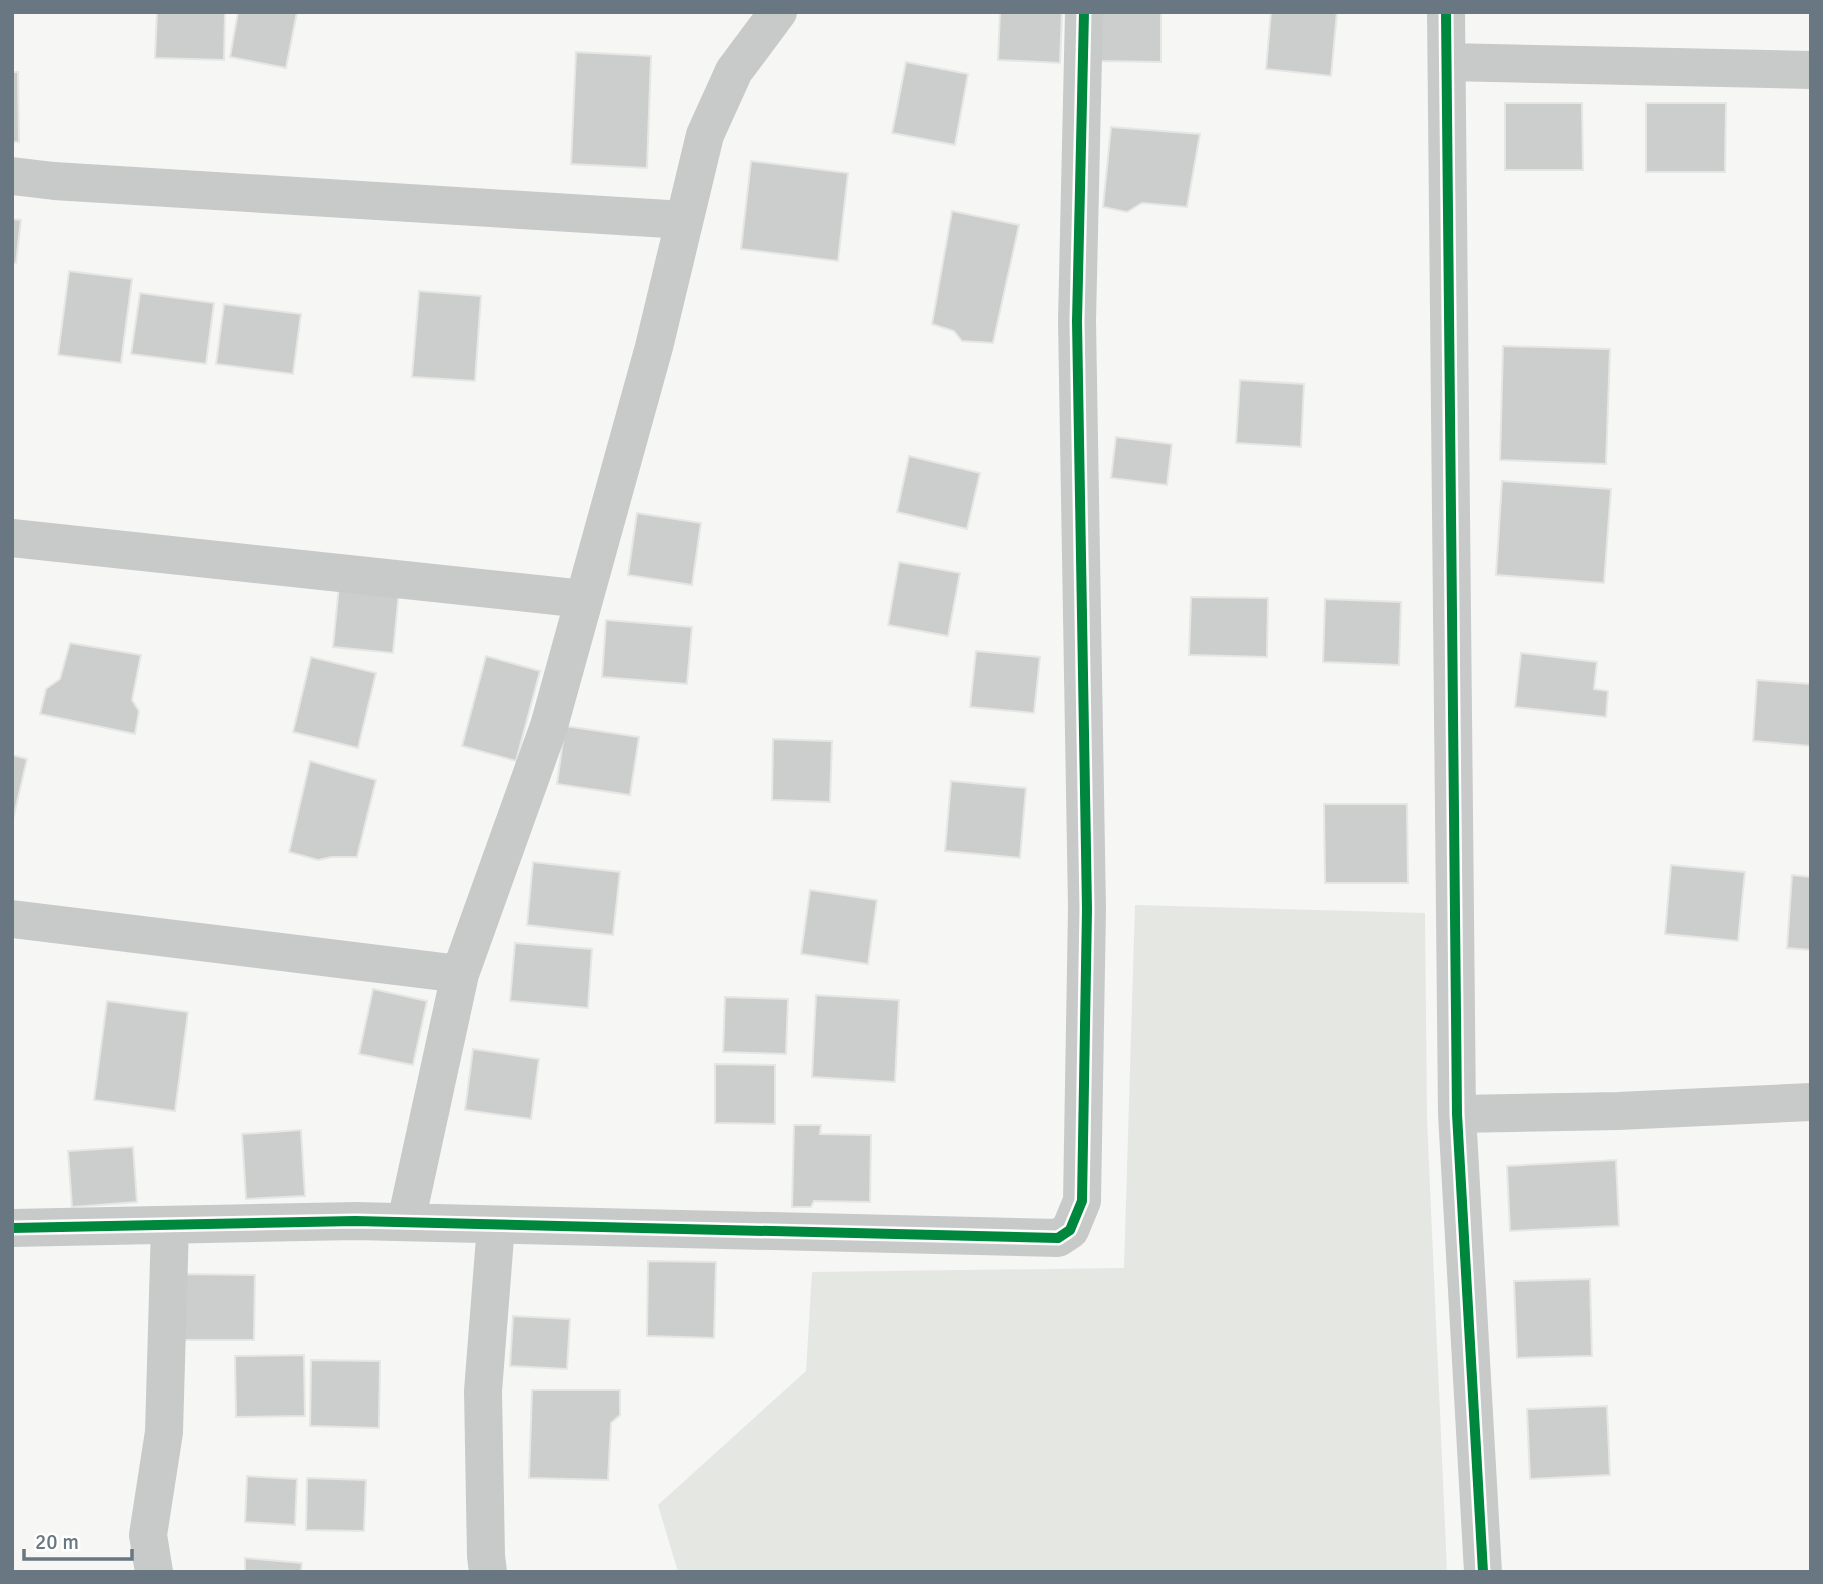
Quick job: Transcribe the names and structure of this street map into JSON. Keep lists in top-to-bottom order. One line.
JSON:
{"scale_bar":"20 m"}
